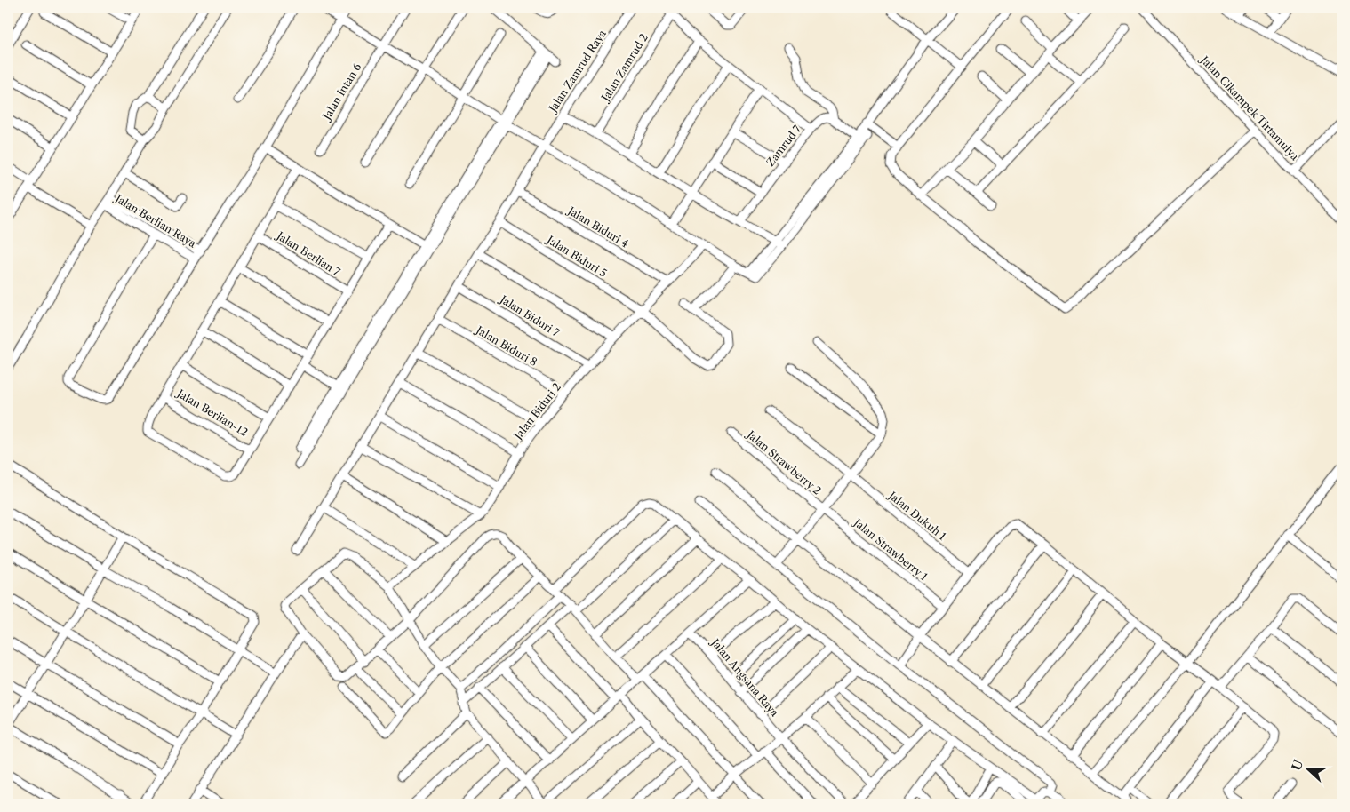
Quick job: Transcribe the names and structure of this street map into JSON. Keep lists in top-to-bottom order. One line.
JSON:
{"streets":{"street":["Jalan Zamrud 2","Jalan Zamrud Raya","Jalan Intan 6","Jalan Cikampek Tirtamulya","Zamrud 7","Jalan Berlian Raya","Jalan Biduri 4","Jalan Berlian 7","Jalan Biduri 5","Jalan Biduri 7","Jalan Biduri 8","Jalan Biduri 2","Jalan Berlian-12","Jalan Strawberry 2","Jalan Dukuh 1","Jalan Strawberry 1","Jalan Angsana Raya"]},"crossings":[["Jalan Zamrud Raya","Jalan Biduri 4"],["Jalan Zamrud Raya","Jalan Biduri 5"],["Jalan Zamrud Raya","Jalan Biduri 7"],["Jalan Zamrud Raya","Jalan Biduri 8"],["Jalan Biduri 4","Jalan Biduri 2"],["Jalan Biduri 5","Jalan Biduri 2"],["Jalan Biduri 7","Jalan Biduri 2"],["Jalan Biduri 8","Jalan Biduri 2"],["Jalan Strawberry 2","Jalan Strawberry 1"]],"north":"left"}
